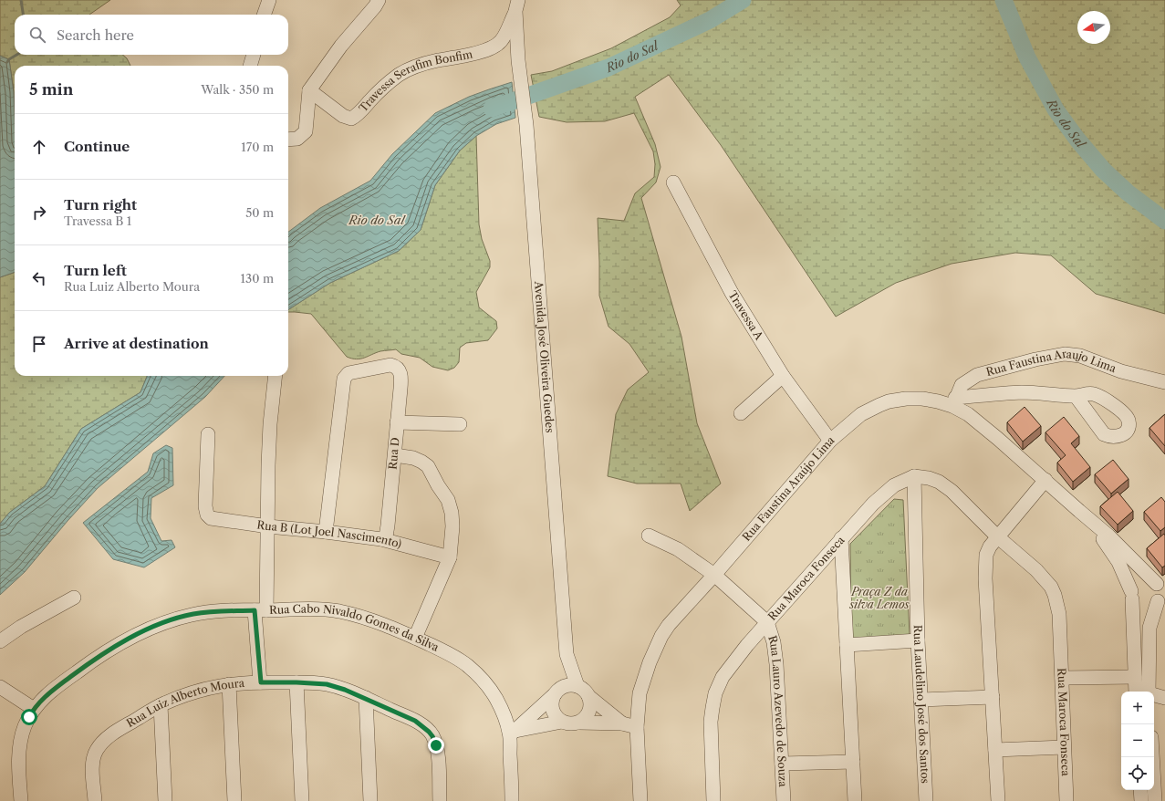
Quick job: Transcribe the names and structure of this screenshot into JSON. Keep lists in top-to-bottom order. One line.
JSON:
{"streets":{"street":["Travessa Serafim Bonfim","Travessa A","Avenida José Oliveira Guedes","Rua Faustina Araujo Lima","Rua D","Rua Faustina Araújo Lima","Rua B (Lot Joel Nascimento)","Rua Maroca Fonseca","Rua Cabo Nivaldo Gomes da Silva","Rua Laudelino José dos Santos","Rua Luiz Alberto Moura","Rua Lauro Azevedo de Souza"]},"crossings":[["Travessa Serafim Bonfim","Avenida José Oliveira Guedes"],["Travessa A","Rua Faustina Araújo Lima"],["Rua Faustina Araujo Lima","Rua Faustina Araújo Lima"],["Rua D","Rua B (Lot Joel Nascimento)"],["Rua Maroca Fonseca","Rua Laudelino José dos Santos"],["Rua Maroca Fonseca","Rua Lauro Azevedo de Souza"]],"water":["Rio do Sal"],"parks":["Praça Z da silva Lemos"],"north":"left","page":{"search":"Search here","heading":["5 min","Walk · 350 m"],"list":[["Continue","170 m"],["Turn right","Travessa B 1","50 m"],["Turn left","Rua Luiz Alberto Moura","130 m"],"Arrive at destination"],"map_buttons":["+","−"]}}
